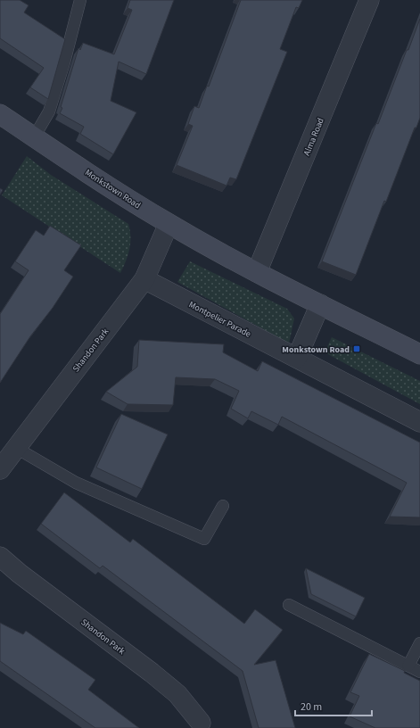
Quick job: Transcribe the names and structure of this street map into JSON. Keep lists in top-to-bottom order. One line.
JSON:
{"streets":{"main road":["Monkstown Road"],"street":["Alma Road","Montpelier Parade","Shandon Park"]},"crossings":[["Alma Road","Monkstown Road"],["Monkstown Road","Shandon Park"],["Montpelier Parade","Shandon Park"]],"places":{"transit":["Monkstown Road"]},"scale_bar":"20 m"}
